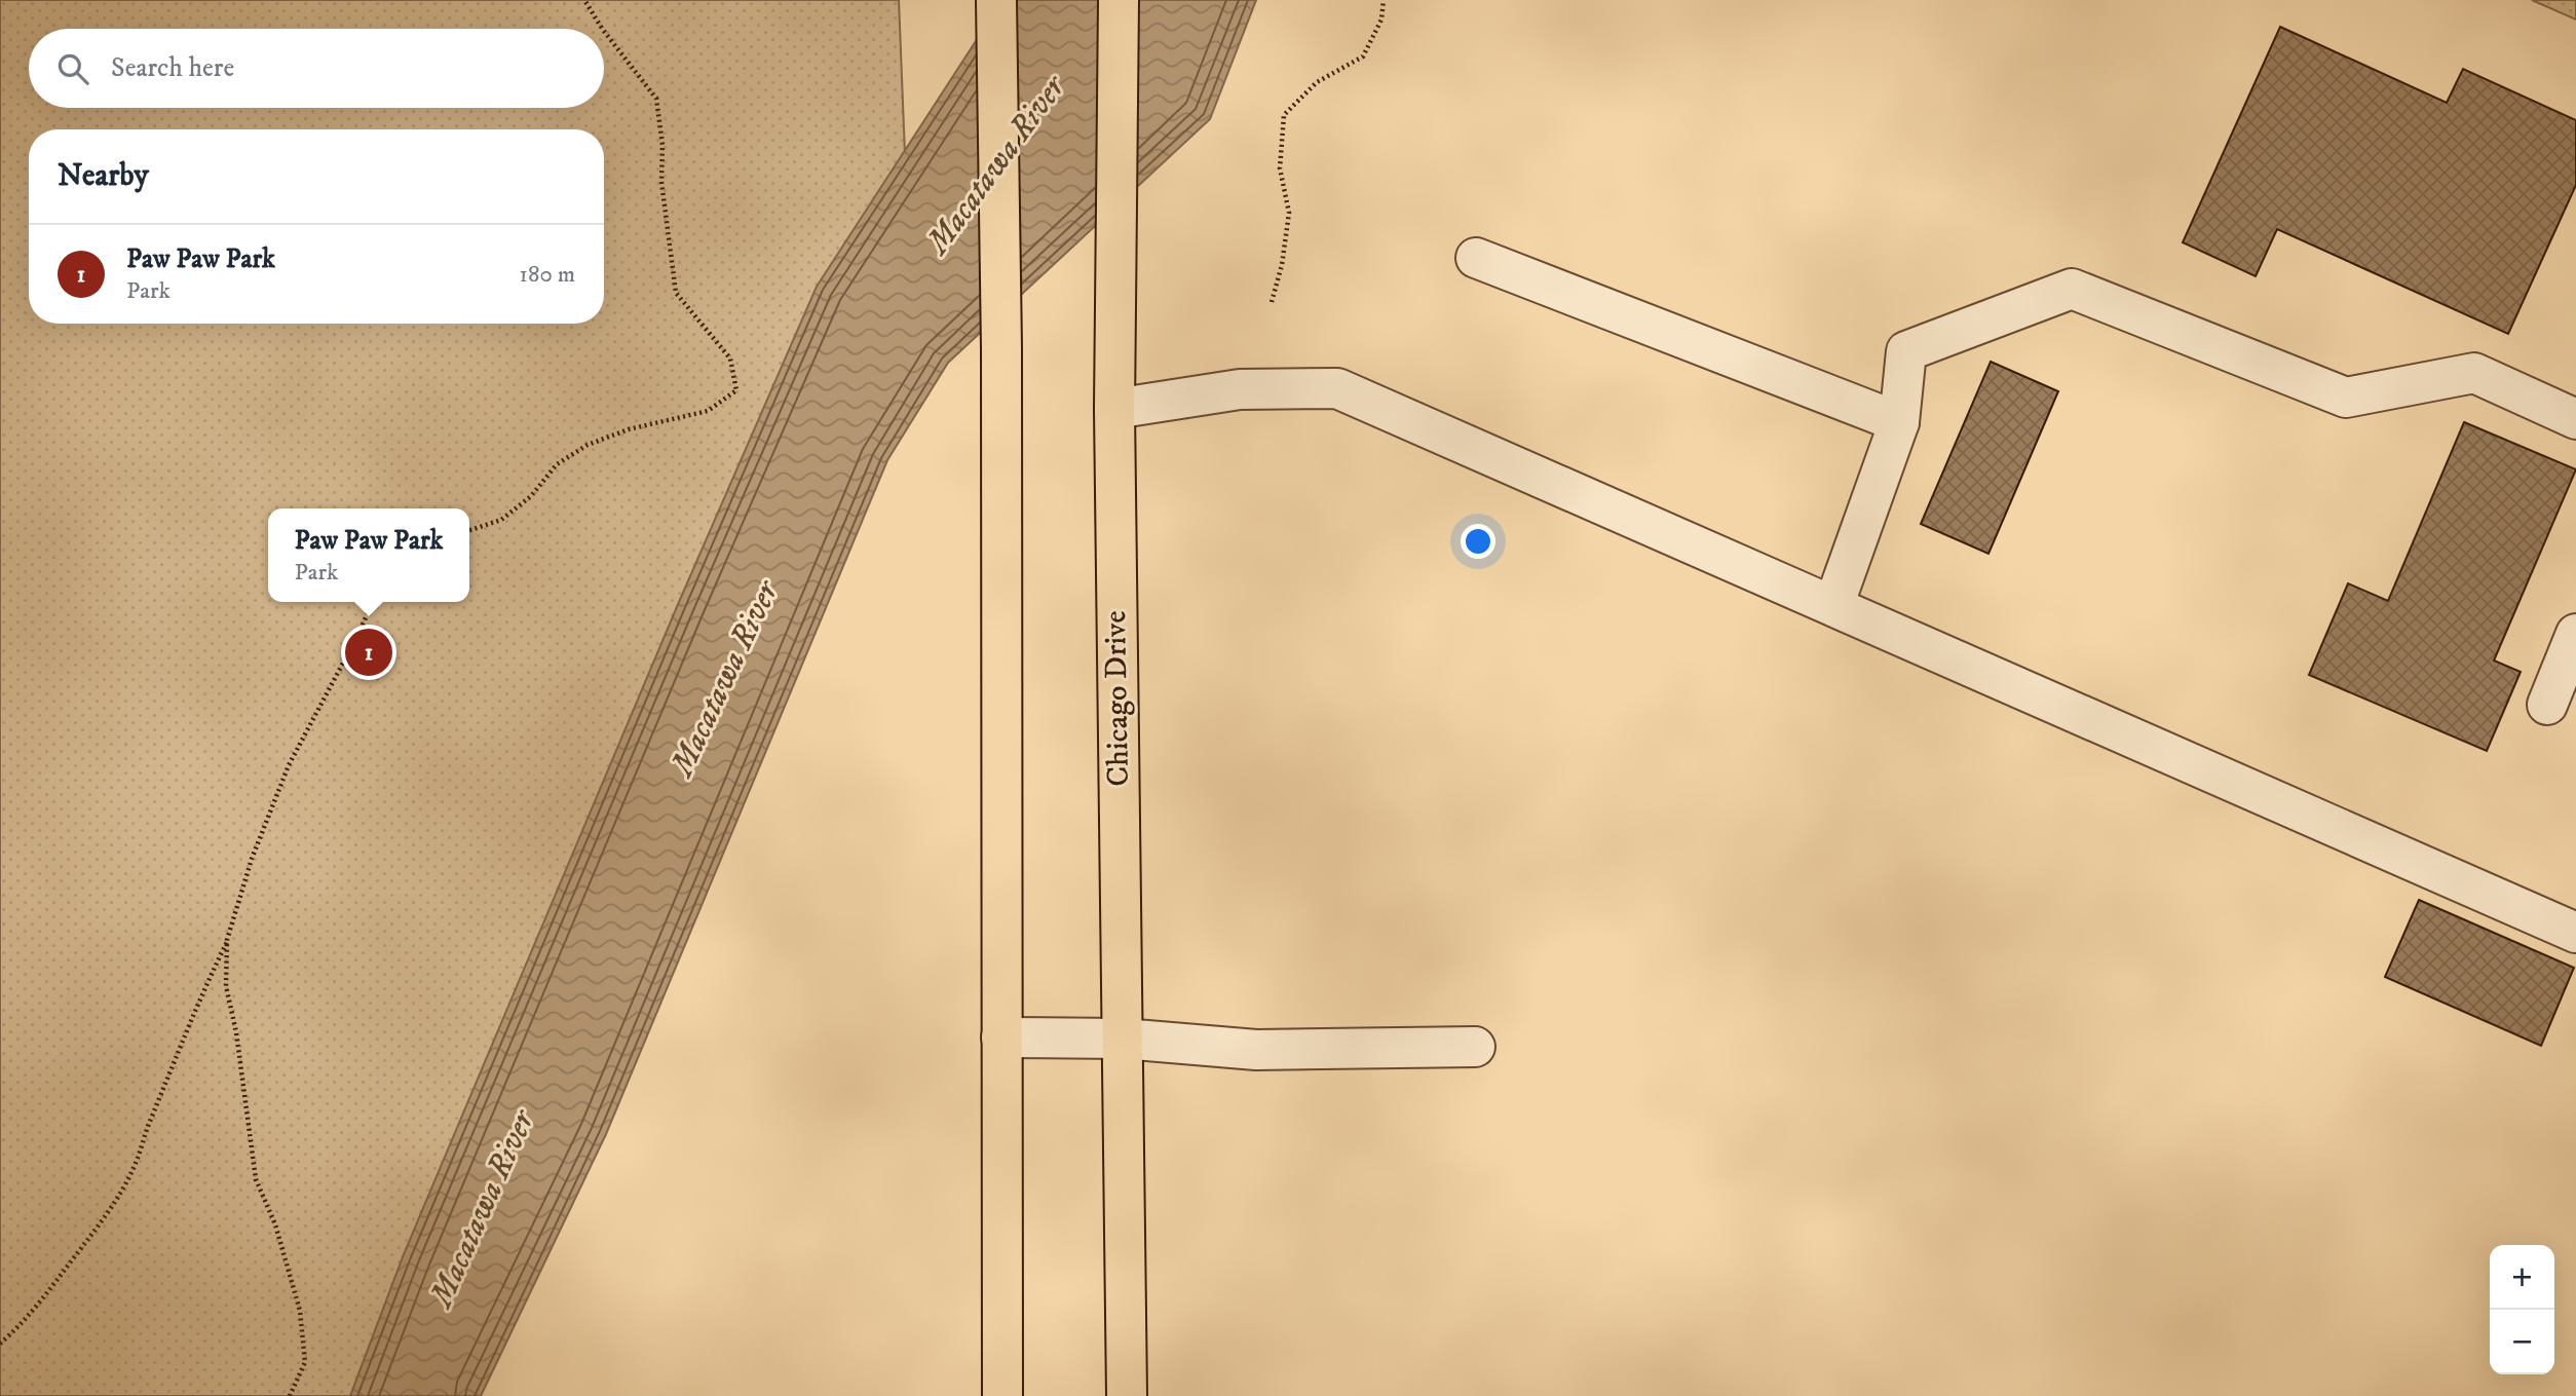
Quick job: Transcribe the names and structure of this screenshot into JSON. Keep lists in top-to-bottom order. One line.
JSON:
{"streets":{"main road":["Chicago Drive"]},"water":["Macatawa River"],"page":{"search":"Search here","heading":"Nearby","list":[{"mark":"1","name":"Paw Paw Park","note":"Park","value":"180 m"}],"popup":["Paw Paw Park","Park"],"pins":"1","map_buttons":["+","−"]}}
